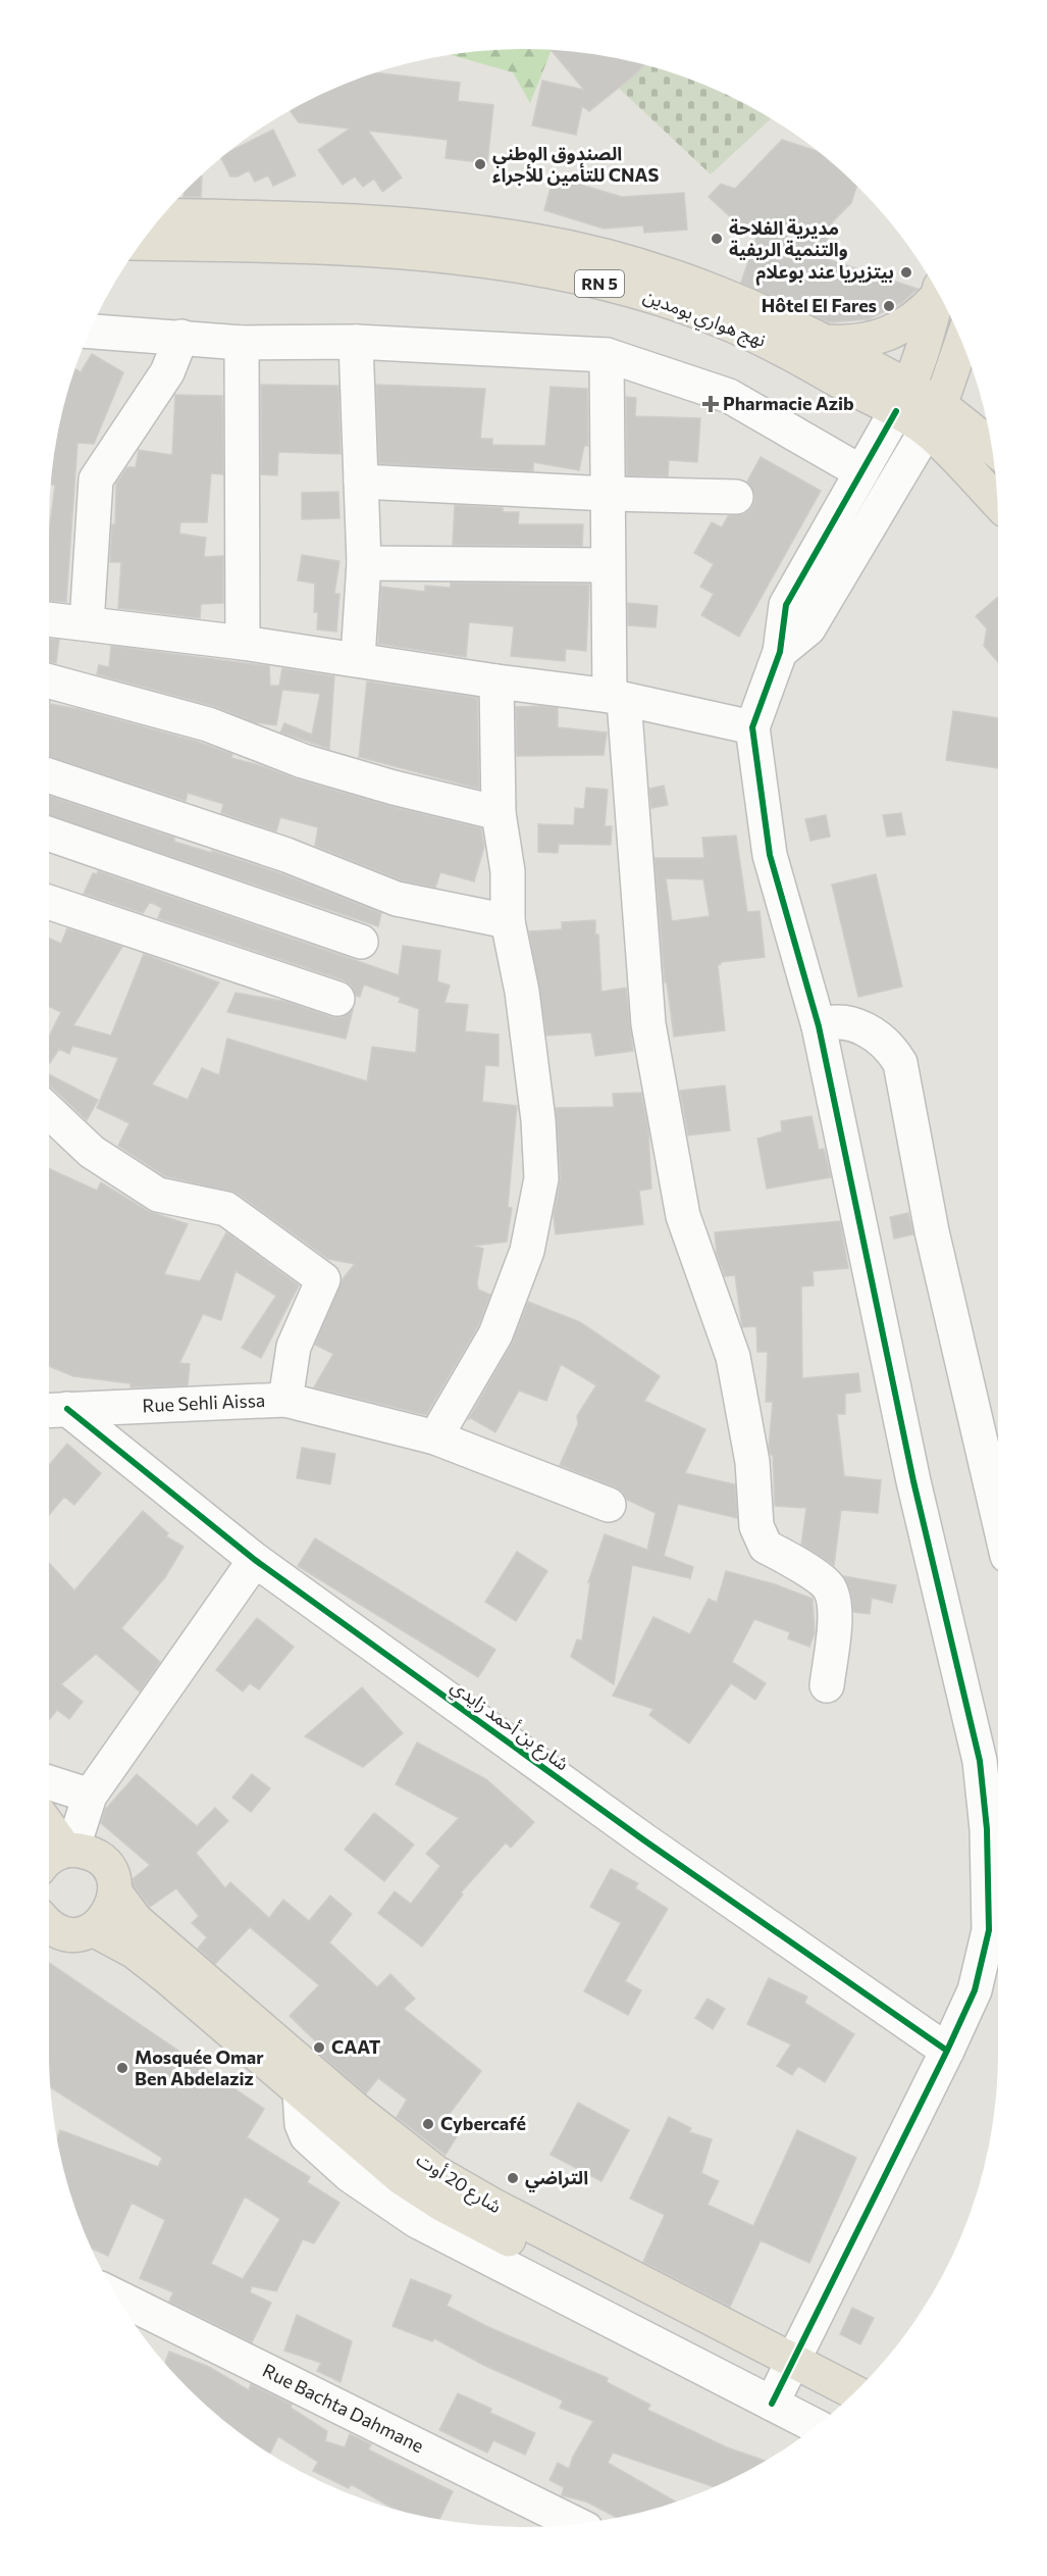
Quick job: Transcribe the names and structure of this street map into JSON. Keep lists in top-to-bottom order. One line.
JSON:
{"streets":{"main road":["RN 5","نهج هواري بومدين","شارع 20 أوت"],"street":["Rue Sehli Aissa","شارع بن أحمد زايدي","Rue Bachta Dahmane"]},"crossings":[["Rue Sehli Aissa","شارع بن أحمد زايدي"]],"places":{"other":["الصندوق الوطني للتأمين للأجراء CNAS","مديرية الفلاحة والتنمية الريفية","بيتزيريا عند بوعلام","Hôtel El Fares","CAAT","Mosquée Omar Ben Abdelaziz","Cybercafé","التراضي"],"health":["Pharmacie Azib"]}}
